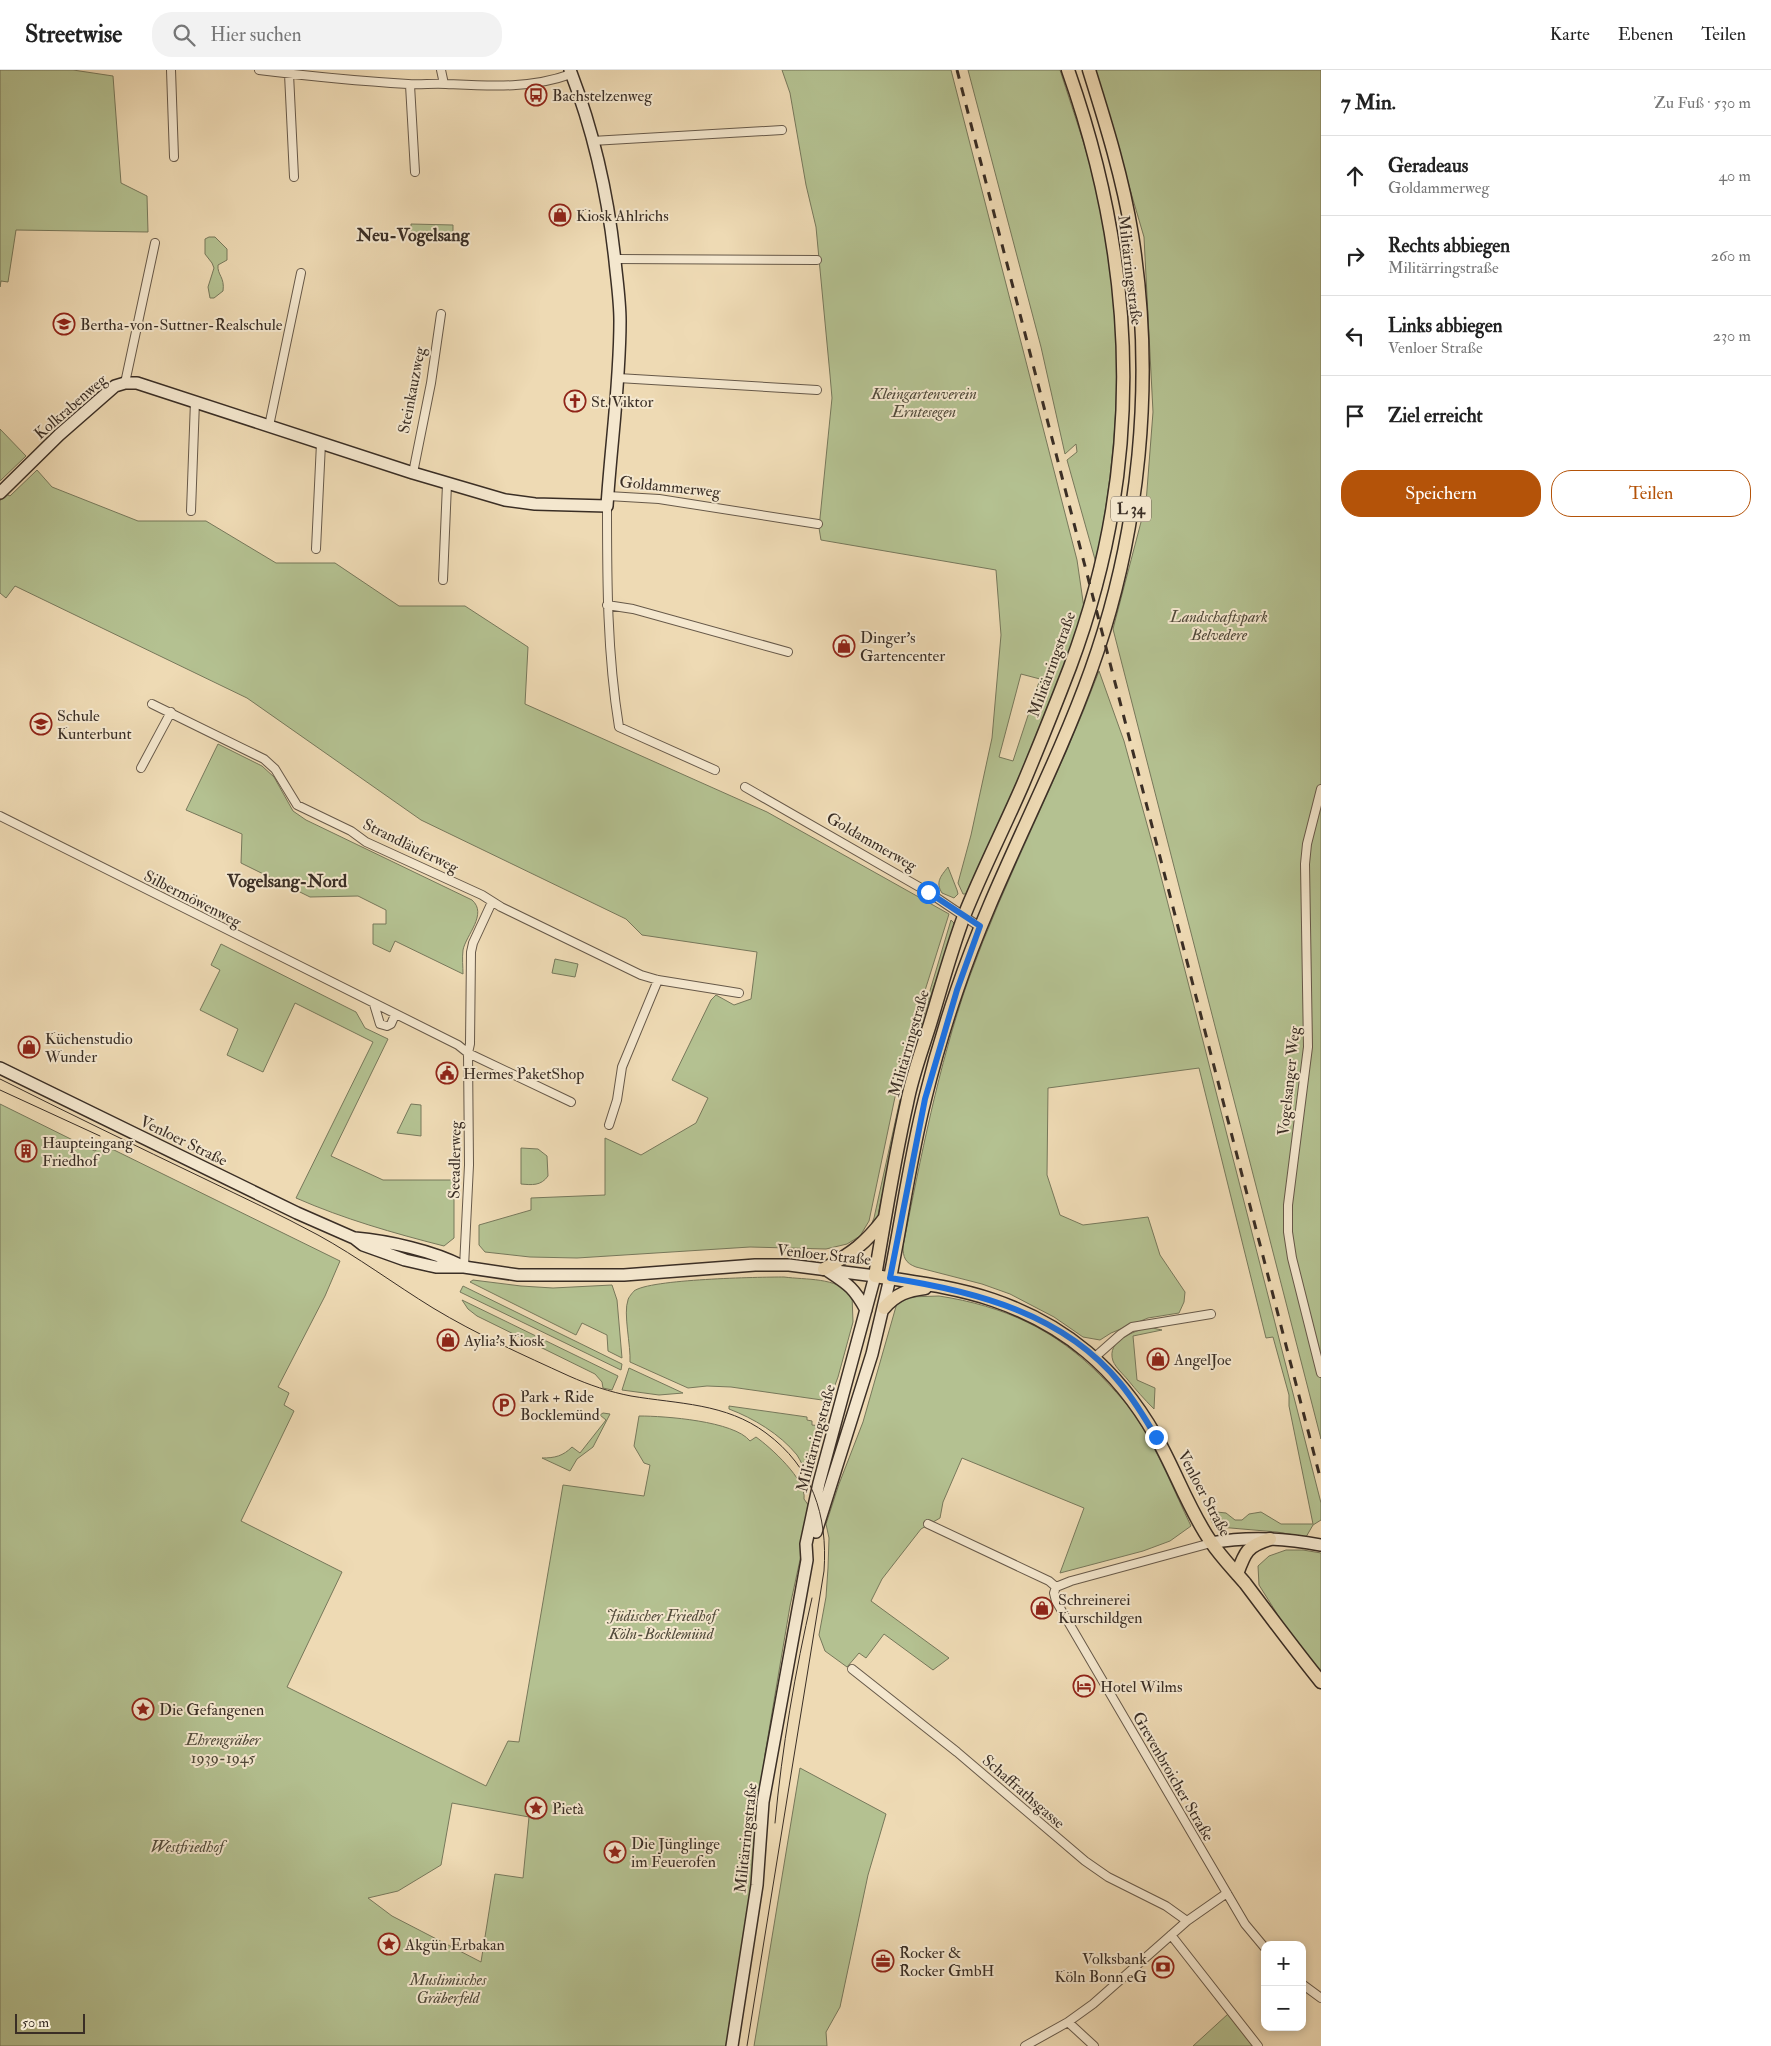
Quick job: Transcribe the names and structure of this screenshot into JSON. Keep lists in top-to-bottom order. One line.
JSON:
{"streets":{"main road":["Militärringstraße","Kolkrabenweg","Goldammerweg","L 34","Venloer Straße"],"street":["Steinkauzweg","Strandläuferweg","Silbermöwenweg","Vogelsanger Weg","Seeadlerweg","Grevenbroicher Straße","Schaffrathsgasse"]},"crossings":[["Militärringstraße","Goldammerweg"],["Militärringstraße","L 34"],["Militärringstraße","Venloer Straße"],["L 34","Venloer Straße"],["Strandläuferweg","Seeadlerweg"],["Silbermöwenweg","Seeadlerweg"],["Venloer Straße","Seeadlerweg"]],"districts":["Neu-Vogelsang","Vogelsang-Nord"],"parks":["Kleingartenverein Erntesegen","Landschaftspark Belvedere","Jüdischer Friedhof Köln-Bocklemünd","Ehrengräber 1939-1945","Westfriedhof","Muslimisches Gräberfeld"],"places":{"bus stop":["Bachstelzenweg"],"shop":["Kiosk Ahlrichs","Dinger's Gartencenter","Küchenstudio Wunder","Aylia's Kiosk","AngelJoe","Schreinerei Kurschildgen"],"school or university":["Bertha-von-Suttner-Realschule","Schule Kunterbunt"],"church":["St. Viktor"],"public building":["Hermes PaketShop"],"building":["Haupteingang Friedhof"],"parking":["Park + Ride Bocklemünd"],"hotel":["Hotel Wilms"],"place":["Die Gefangenen","Pietà","Die Jünglinge im Feuerofen","Akgün Erbakan"],"office":["Rocker & Rocker GmbH"],"bank":["Volksbank Köln Bonn eG"]},"scale_bar":"50 m","page":{"header":"Streetwise","search":"Hier suchen","nav":["Karte","Ebenen","Teilen"],"heading":["7 Min.","Zu Fuß · 530 m"],"list":[["Geradeaus","Goldammerweg","40 m"],["Rechts abbiegen","Militärringstraße","260 m"],["Links abbiegen","Venloer Straße","230 m"],"Ziel erreicht"],"buttons":["Speichern","Teilen"],"map_buttons":["+","−"],"scale":"50 m"}}
